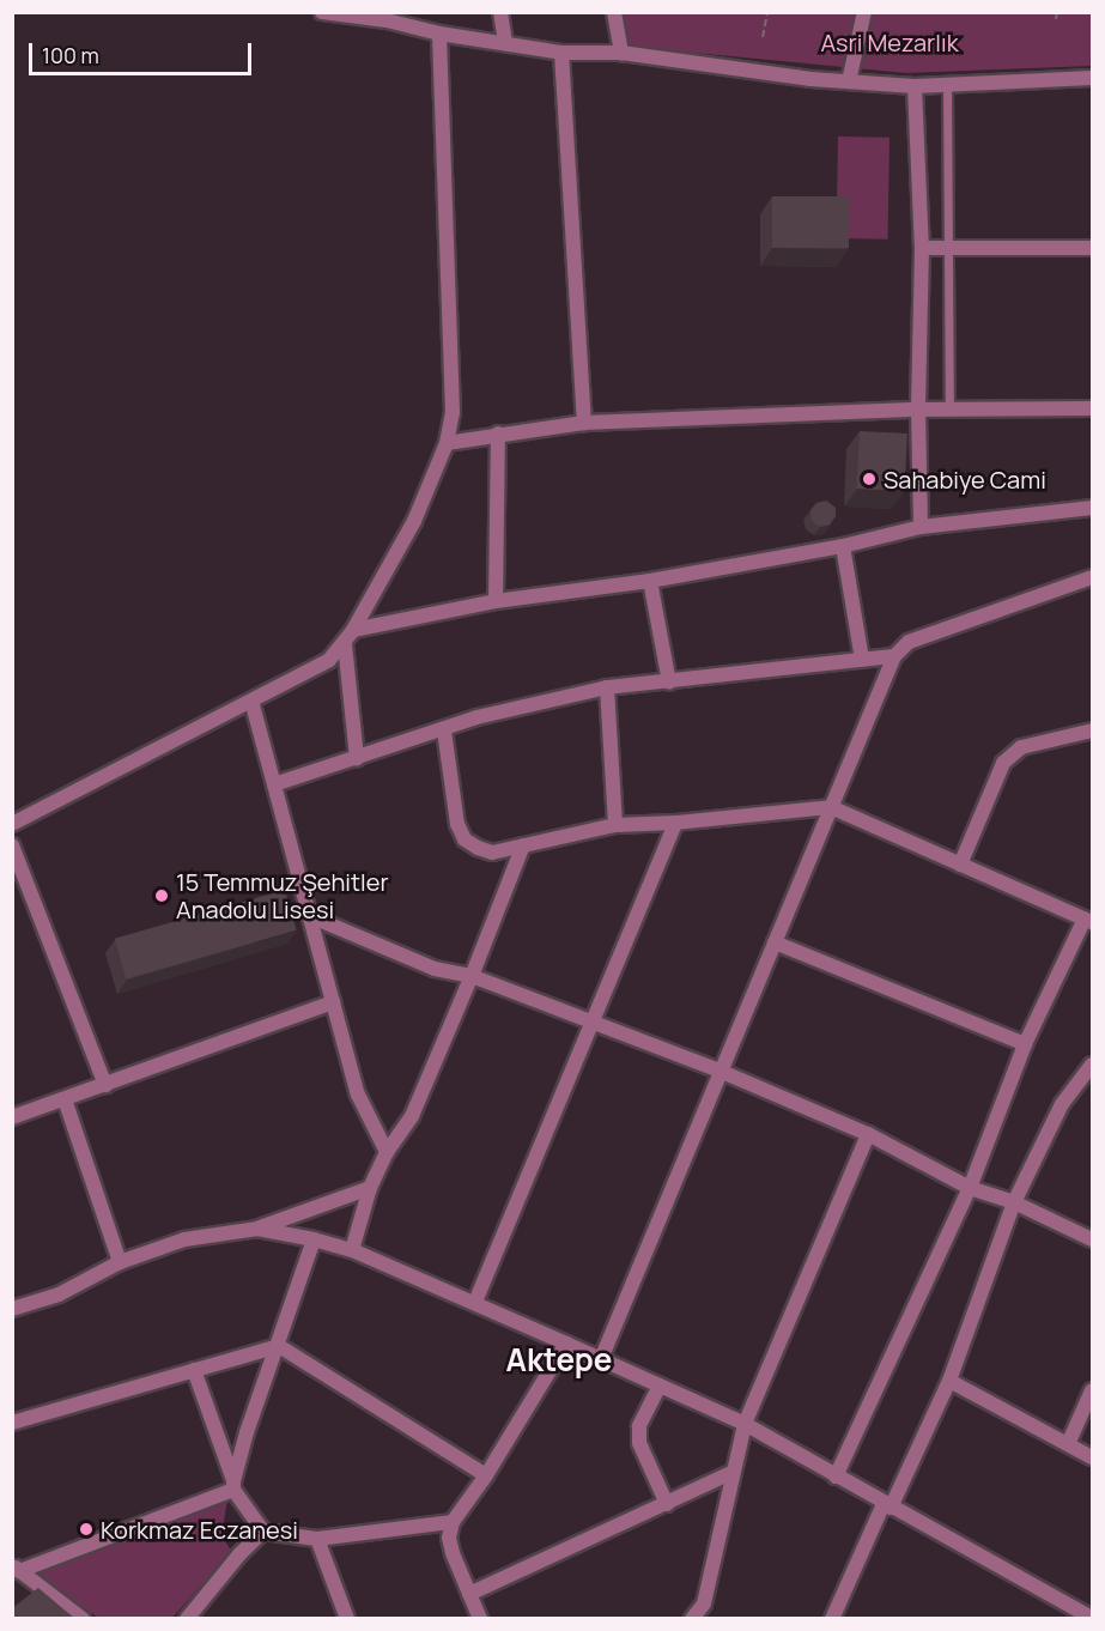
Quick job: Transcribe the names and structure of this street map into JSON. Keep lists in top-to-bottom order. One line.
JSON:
{"districts":["Aktepe"],"parks":["Asri Mezarlık"],"places":["Sahabiye Cami","15 Temmuz Şehitler Anadolu Lisesi","Korkmaz Eczanesi"],"scale_bar":"100 m"}
